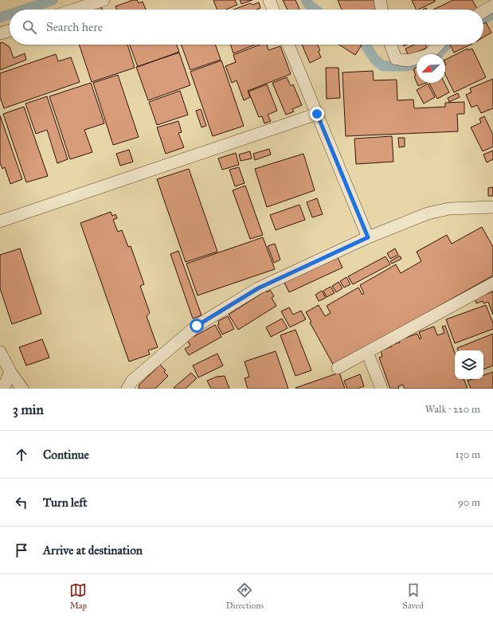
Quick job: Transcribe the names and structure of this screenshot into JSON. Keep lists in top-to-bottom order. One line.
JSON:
{"north":"bottom left","page":{"search":"Search here","heading":["3 min","Walk · 220 m"],"list":[["Continue","130 m"],["Turn left","90 m"],"Arrive at destination"],"nav":["Map","Directions","Saved"]}}
